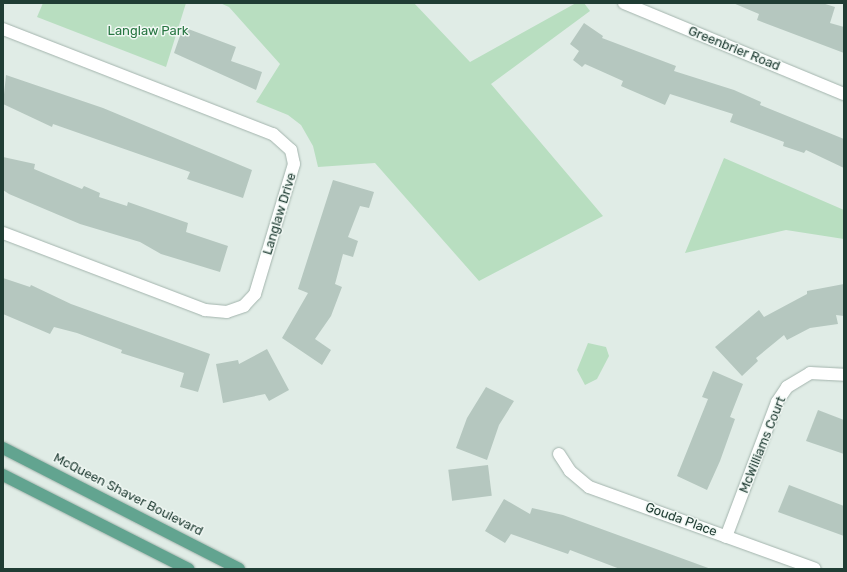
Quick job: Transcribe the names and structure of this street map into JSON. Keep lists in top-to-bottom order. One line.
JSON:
{"streets":{"main road":["McQueen Shaver Boulevard"],"street":["Greenbrier Road","Langlaw Drive","McWilliams Court","Gouda Place"]},"crossings":[["McWilliams Court","Gouda Place"]],"parks":["Langlaw Park"]}
